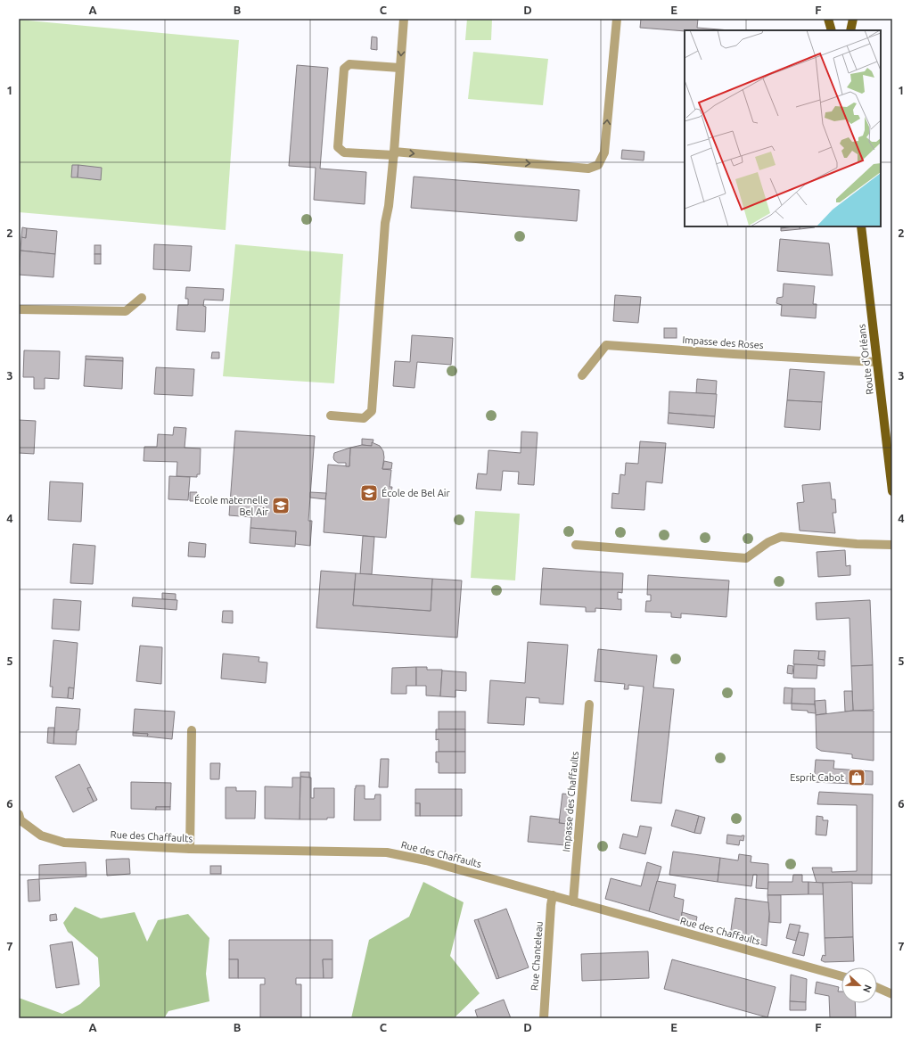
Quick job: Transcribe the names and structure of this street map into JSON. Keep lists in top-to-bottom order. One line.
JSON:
{"streets":{"main road":["Route d'Orléans"],"street":["Impasse des Roses","Impasse des Chaffaults","Rue des Chaffaults","Rue Chanteleau"]},"crossings":[["Impasse des Roses","Route d'Orléans"],["Impasse des Chaffaults","Rue des Chaffaults"],["Rue des Chaffaults","Rue Chanteleau"]],"places":{"school or university":["École de Bel Air","École maternelle Bel Air"],"shop":["Esprit Cabot"]},"north":"right","grid":{"columns":["A","B","C","D","E","F"],"rows":["1","2","3","4","5","6","7"]}}
